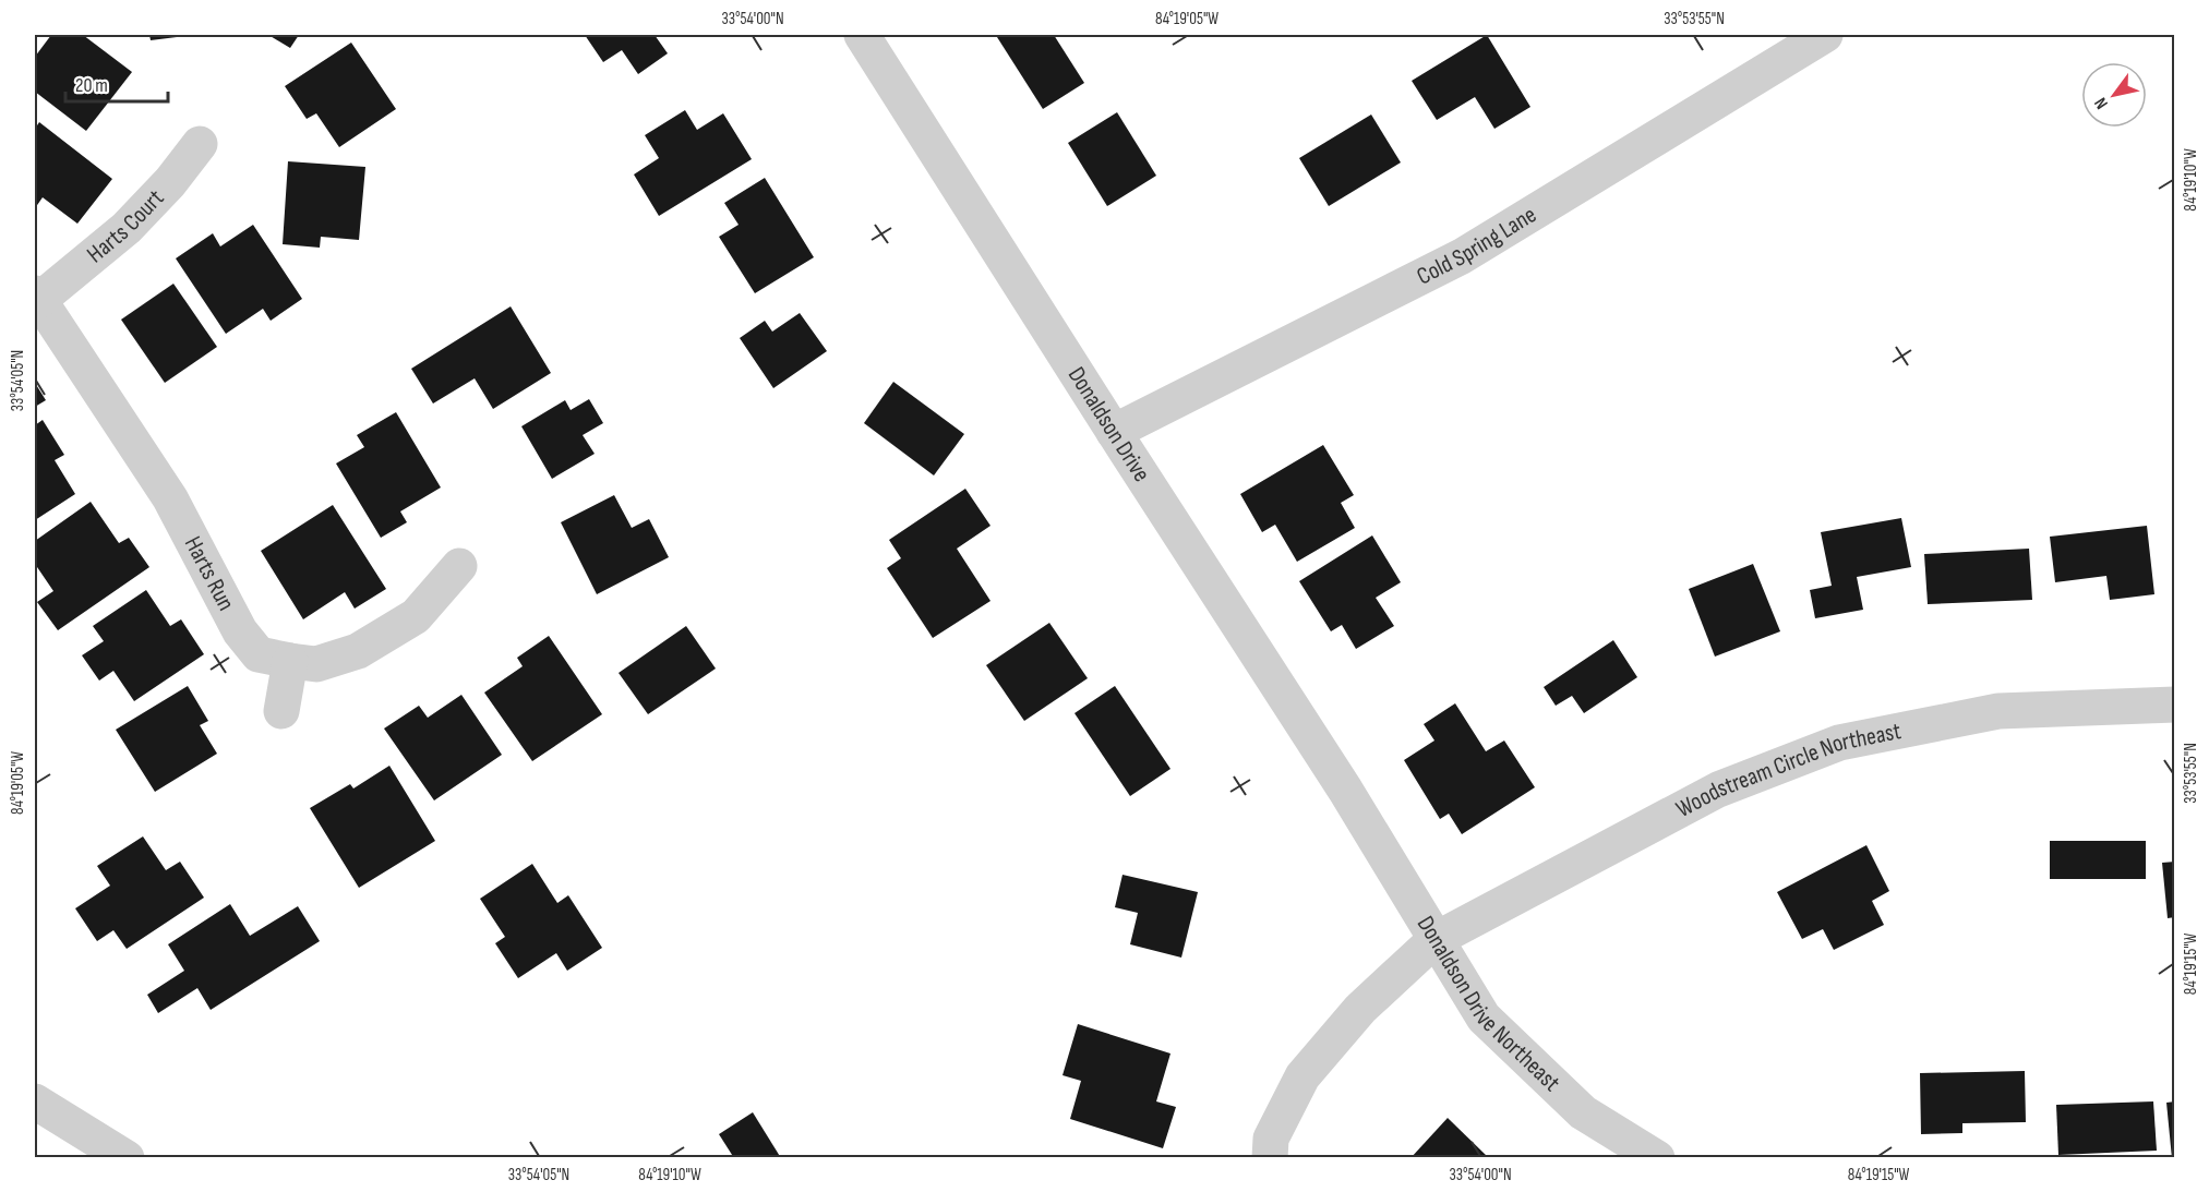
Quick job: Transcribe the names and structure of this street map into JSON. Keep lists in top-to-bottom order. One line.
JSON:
{"streets":{"street":["Harts Court","Cold Spring Lane","Donaldson Drive","Harts Run","Woodstream Circle Northeast","Donaldson Drive Northeast"]},"crossings":[["Harts Court","Harts Run"],["Cold Spring Lane","Donaldson Drive"],["Donaldson Drive","Donaldson Drive Northeast"],["Woodstream Circle Northeast","Donaldson Drive Northeast"]],"scale_bar":"20 m","north":"bottom left","coordinates":["33°54'00\"N","84°19'05\"W","33°53'55\"N","84°19'10\"W","33°54'05\"N","84°19'15\"W"]}
